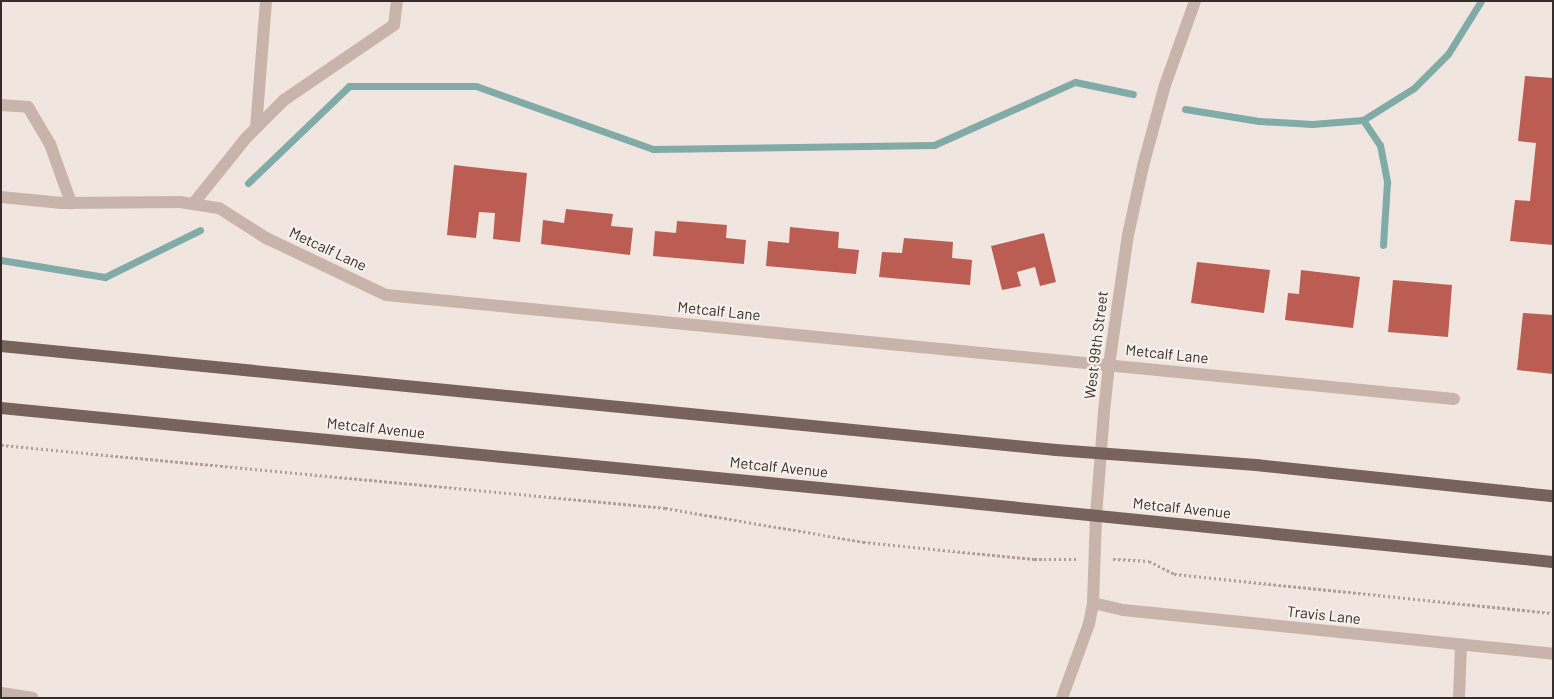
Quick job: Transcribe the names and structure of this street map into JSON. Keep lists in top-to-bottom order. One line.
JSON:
{"streets":{"main road":["Metcalf Avenue"],"street":["Metcalf Lane","West 99th Street","Travis Lane"]},"crossings":[["Metcalf Lane","West 99th Street"],["West 99th Street","Metcalf Avenue"],["West 99th Street","Travis Lane"]]}
